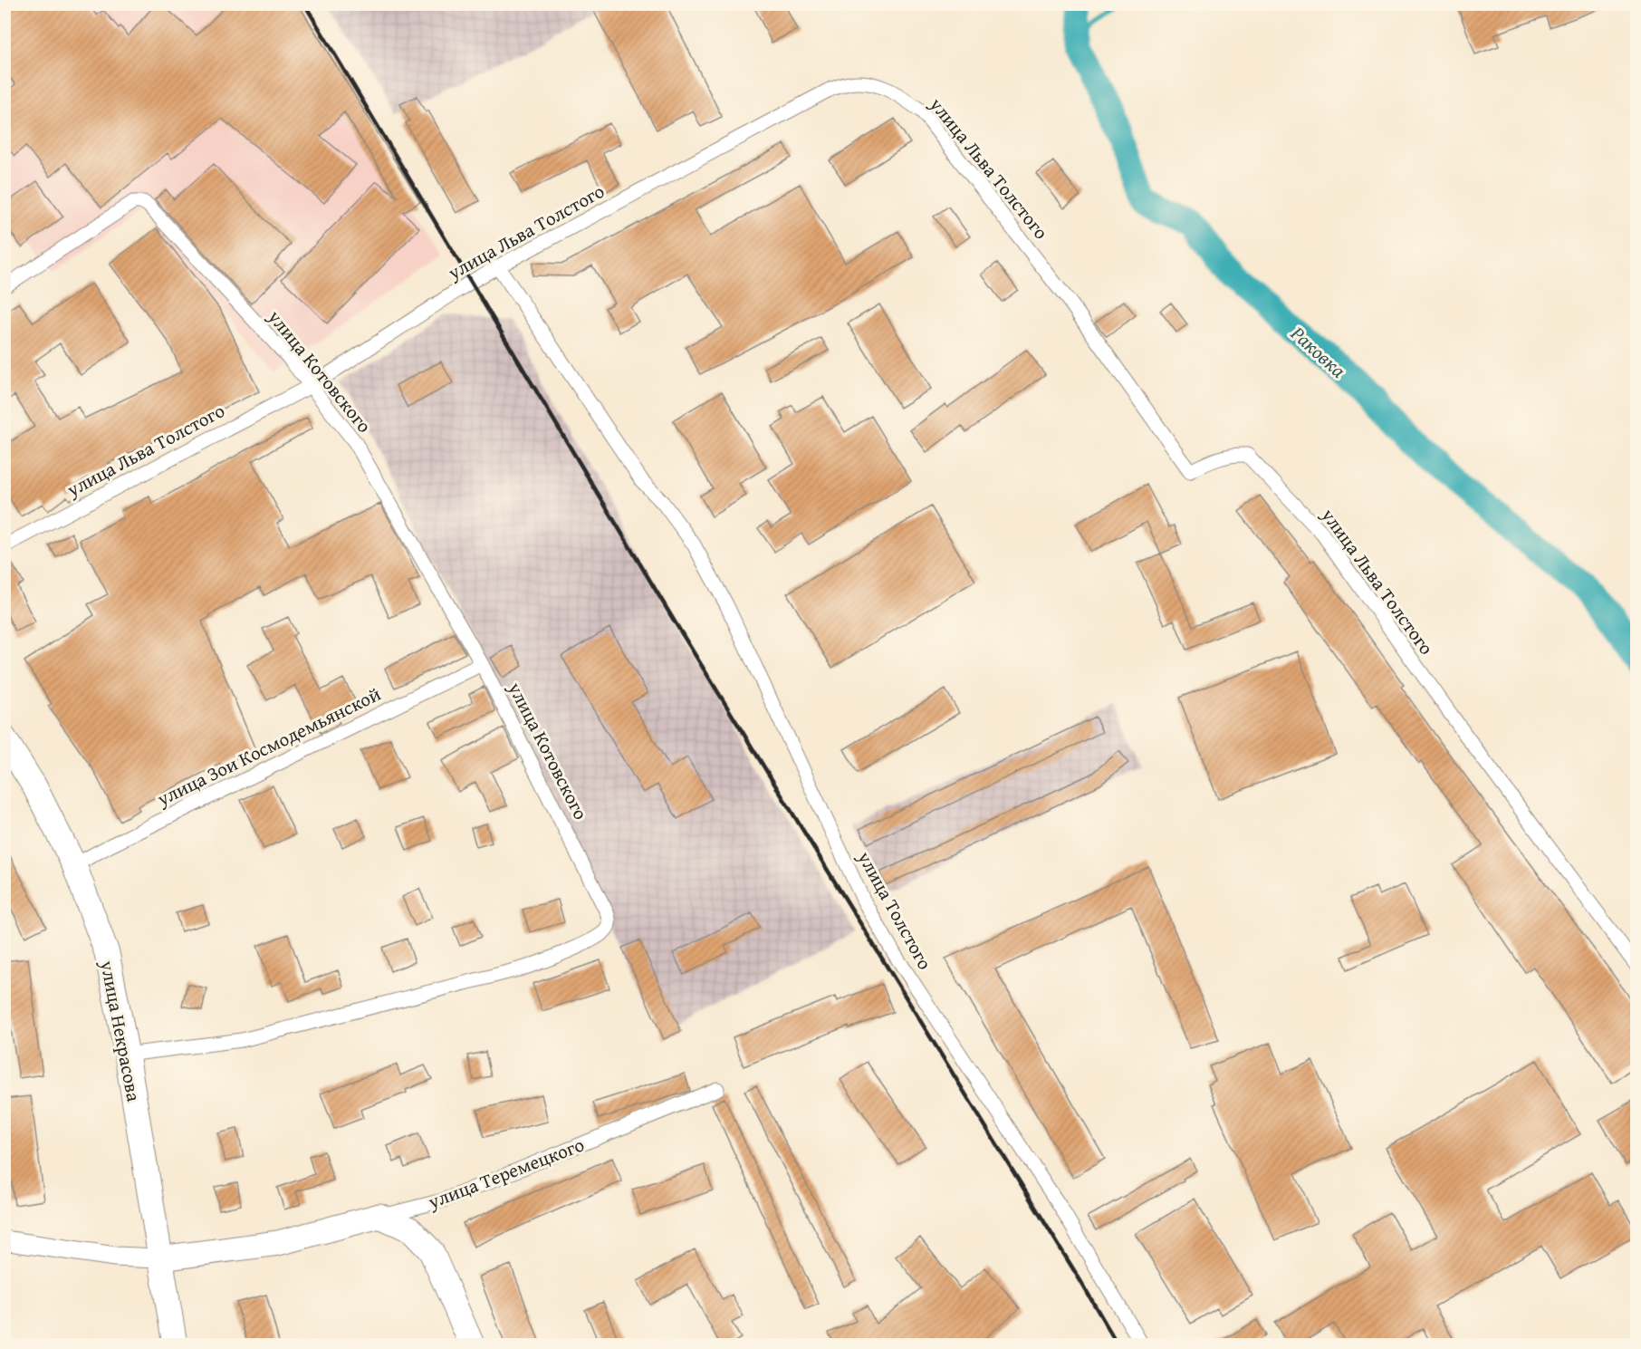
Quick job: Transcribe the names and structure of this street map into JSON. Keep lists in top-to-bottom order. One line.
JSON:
{"streets":{"highway":["улица Некрасова","улица Теремецкого"],"street":["улица Льва Толстого","улица Котовского","улица Зои Космодемьянской","улица Толстого"]},"crossings":[["улица Льва Толстого","улица Котовского"],["улица Льва Толстого","улица Толстого"],["улица Котовского","улица Зои Космодемьянской"],["улица Котовского","улица Некрасова"],["улица Зои Космодемьянской","улица Некрасова"],["улица Некрасова","улица Теремецкого"]],"water":["Раковка"]}
